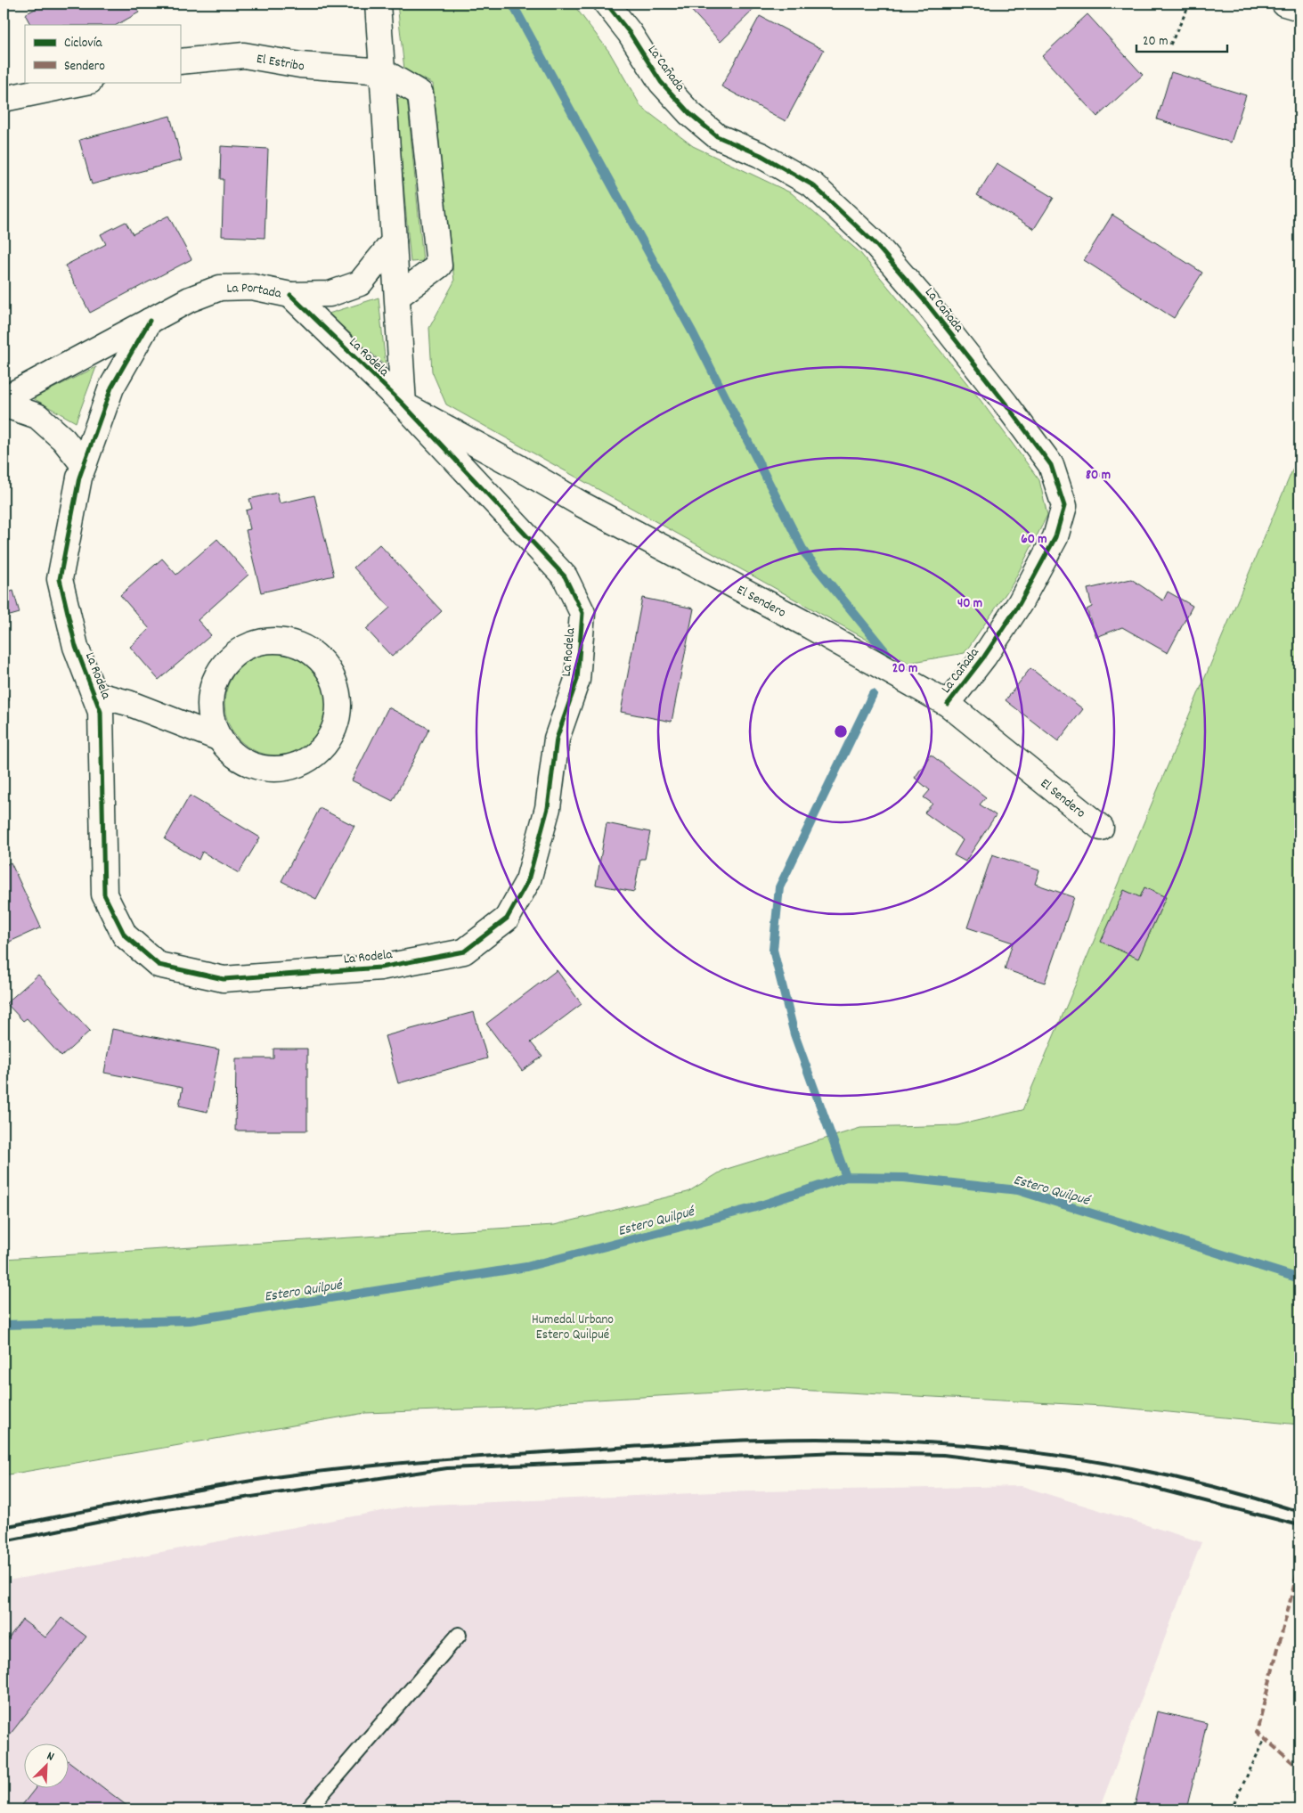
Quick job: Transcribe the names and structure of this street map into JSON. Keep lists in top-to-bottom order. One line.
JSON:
{"streets":{"street":["El Estribo","La Cañada","La Portada","La Rodela","El Sendero"]},"crossings":[["La Cañada","El Sendero"],["La Portada","La Rodela"],["La Rodela","El Sendero"]],"water":["Estero Quilpué"],"parks":["Humedal Urbano Estero Quilpué"],"legend":["Ciclovía","Sendero"],"scale_bar":"20 m","north":"top right","rings":["80 m","60 m","40 m","20 m"]}
